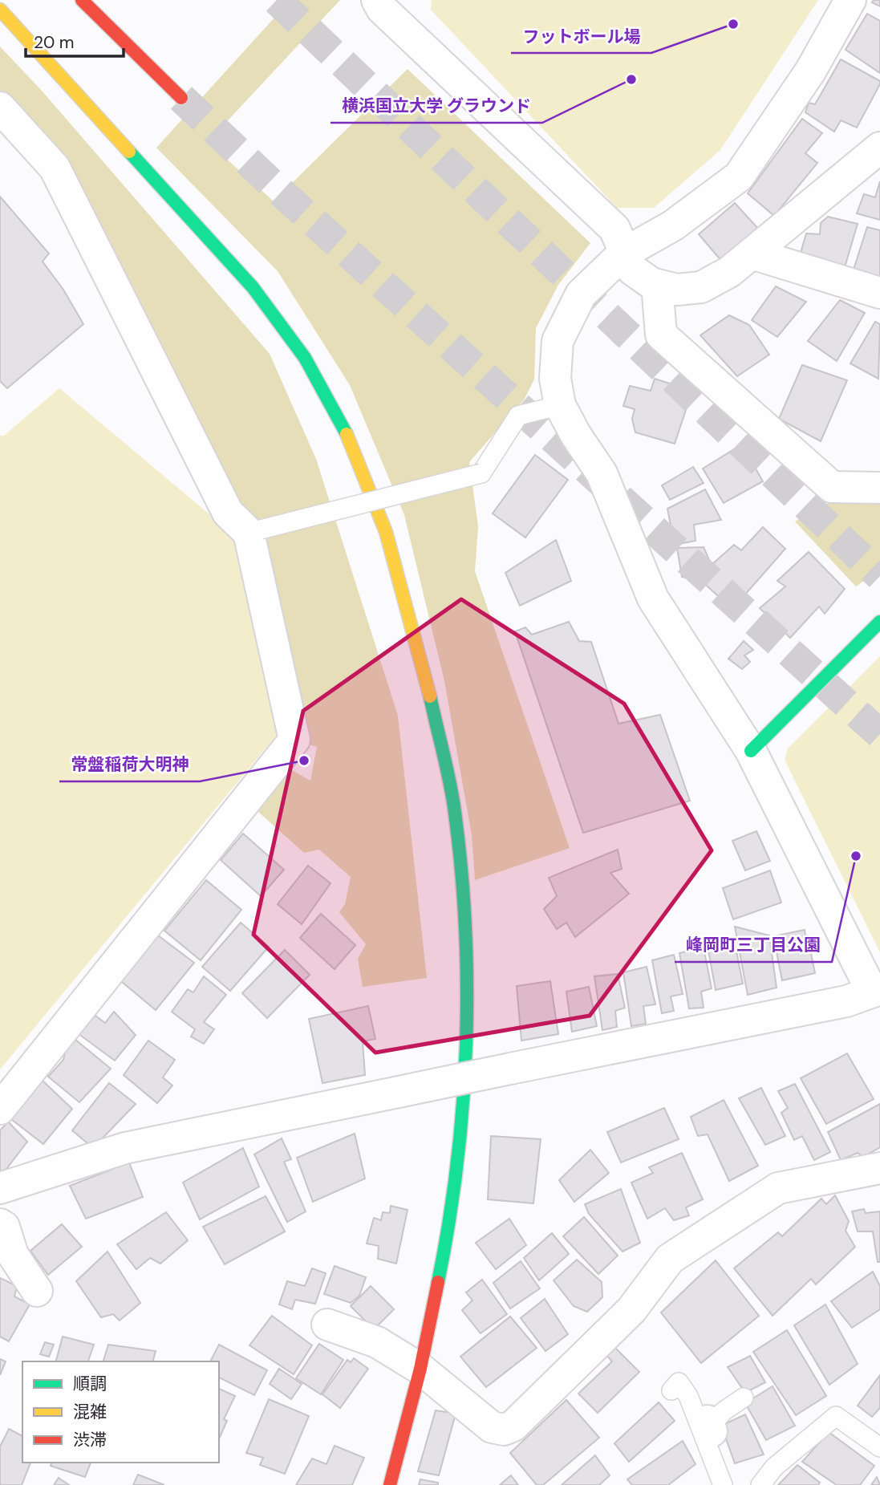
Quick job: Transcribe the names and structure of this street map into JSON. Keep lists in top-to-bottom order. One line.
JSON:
{"places":["フットボール場","横浜国立大学 グラウンド","常盤稲荷大明神","峰岡町三丁目公園"],"legend":["順調","混雑","渋滞"],"scale_bar":"20 m"}
